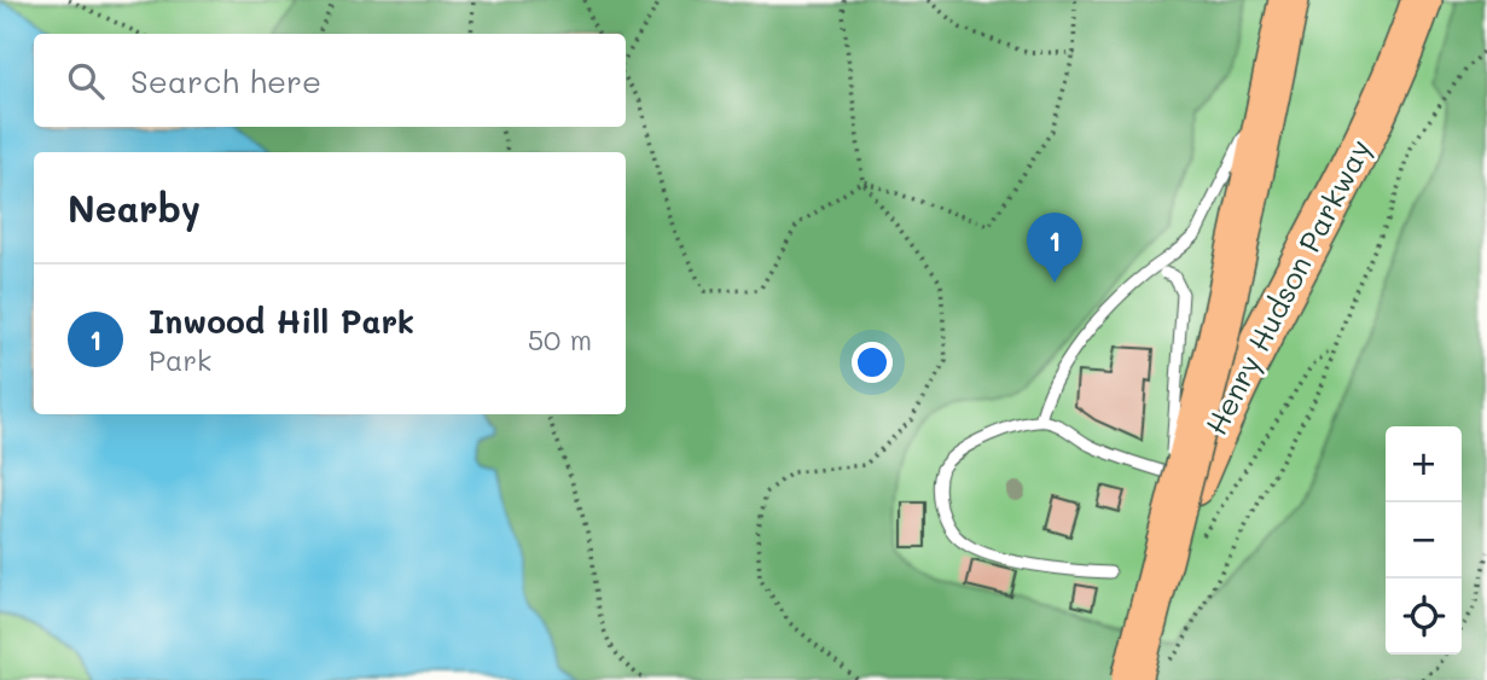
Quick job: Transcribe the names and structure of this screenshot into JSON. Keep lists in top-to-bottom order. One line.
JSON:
{"streets":{"highway":["Henry Hudson Parkway"]},"page":{"search":"Search here","heading":"Nearby","pins":"1","list":[{"mark":"1","name":"Inwood Hill Park","note":"Park","value":"50 m"}],"map_buttons":["+","−"]}}
